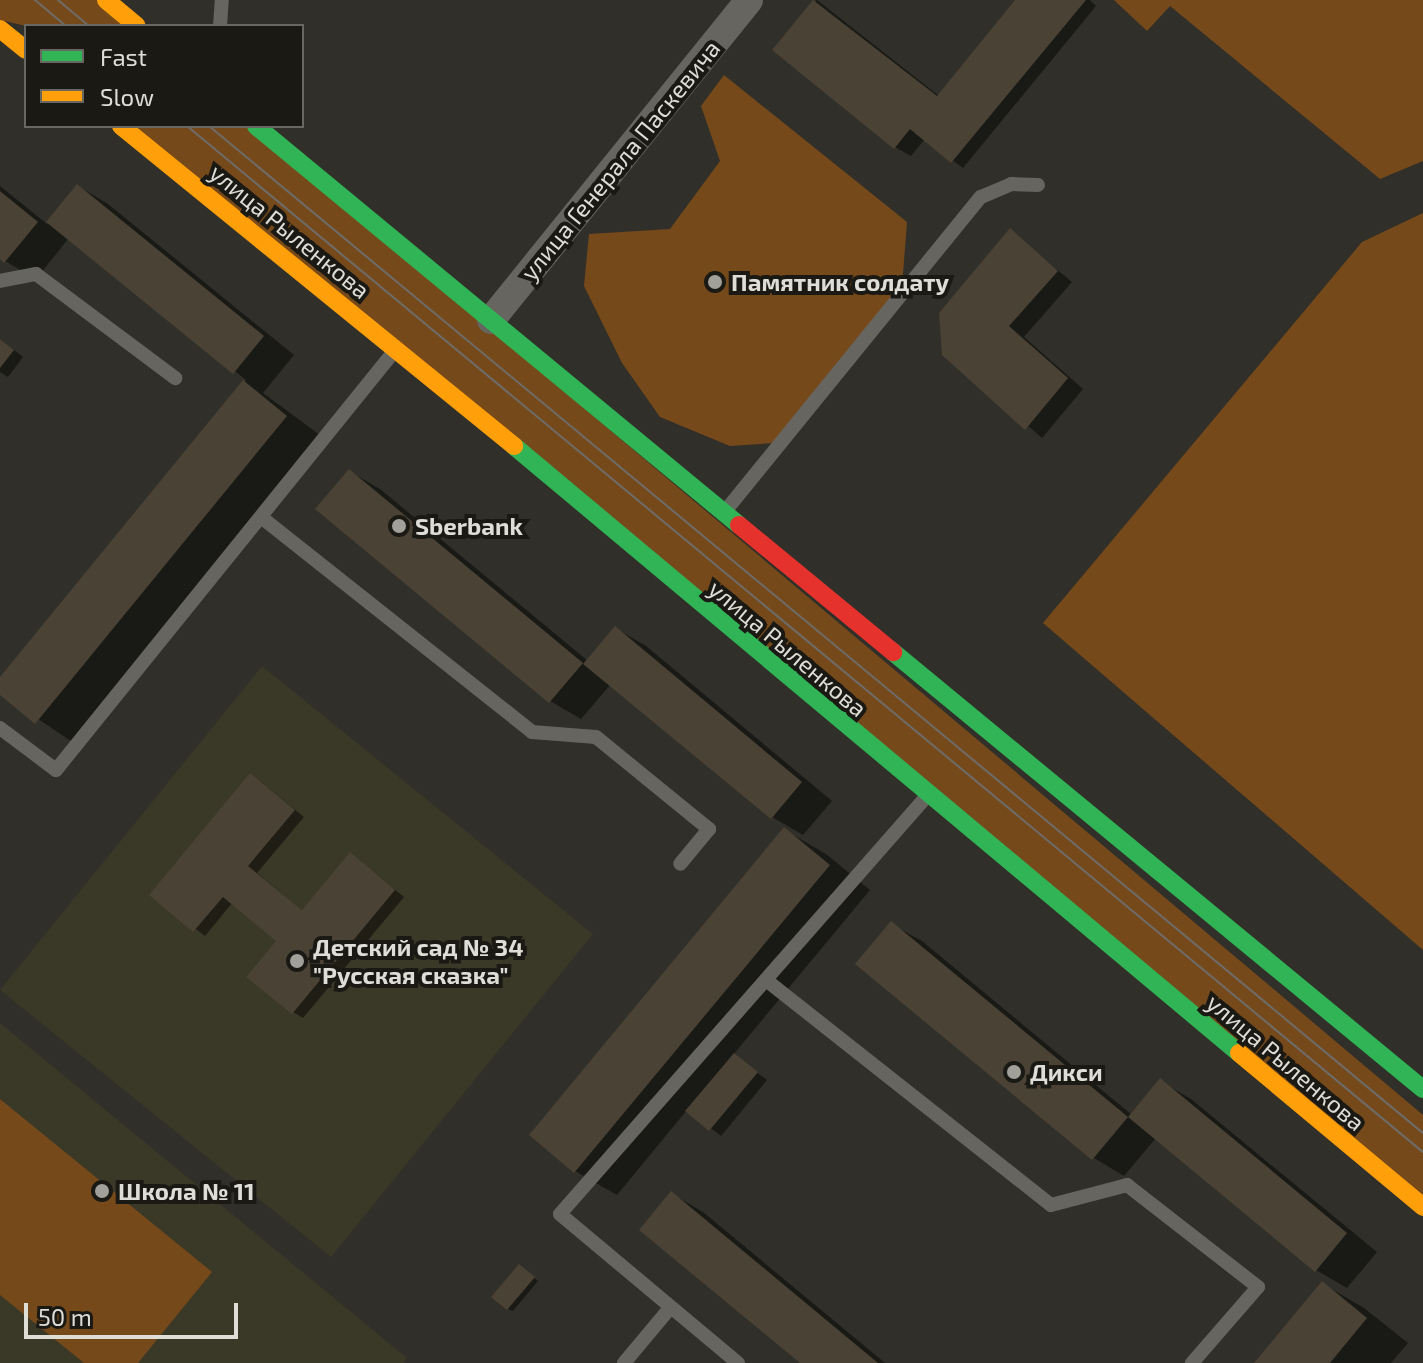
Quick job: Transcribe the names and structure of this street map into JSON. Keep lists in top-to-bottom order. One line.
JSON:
{"streets":{"street":["улица Генерала Паскевича","улица Рыленкова"]},"places":["Памятник солдату","Sberbank","Детский сад № 34 \"Русская сказка\"","Дикси","Школа № 11"],"legend":["Fast","Slow"],"scale_bar":"50 m"}
